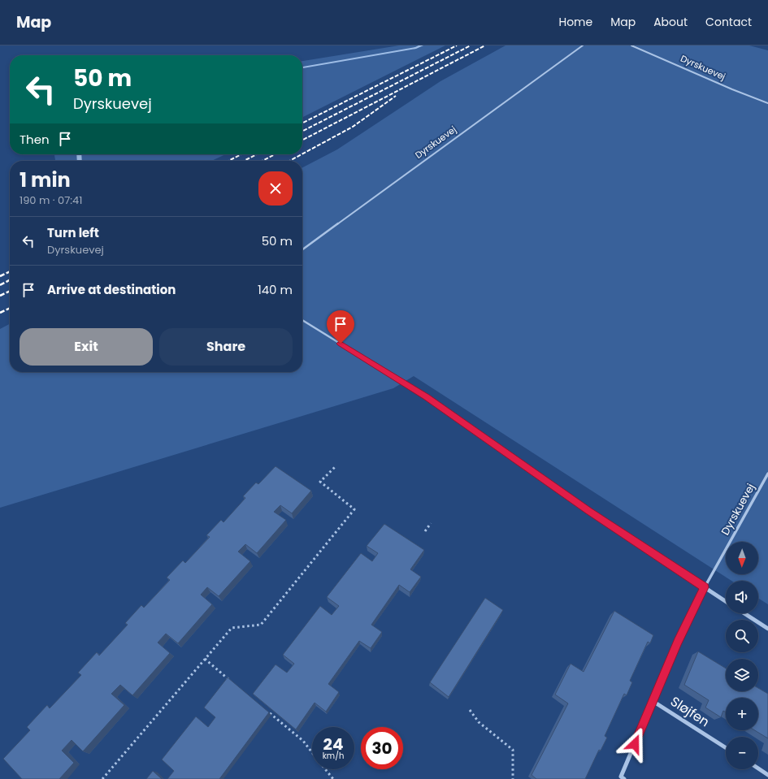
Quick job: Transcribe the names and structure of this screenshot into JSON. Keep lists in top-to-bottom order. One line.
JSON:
{"streets":{"street":["Sløjfen"],"lane":["Dyrskuevej"]},"crossings":[["Dyrskuevej","Sløjfen"]],"north":"bottom","page":{"header":"Map","nav":["Home","Map","About","Contact"],"turn":["50 m","Dyrskuevej"],"then":"Then","heading":["1 min","190 m · 07:41"],"list":[{"name":"Turn left","note":"Dyrskuevej","value":"50 m"},{"name":"Arrive at destination","value":"140 m"}],"buttons":["Exit","Share"],"map_buttons":["+","−"],"speed":"24 km/h","limit":"30"}}
